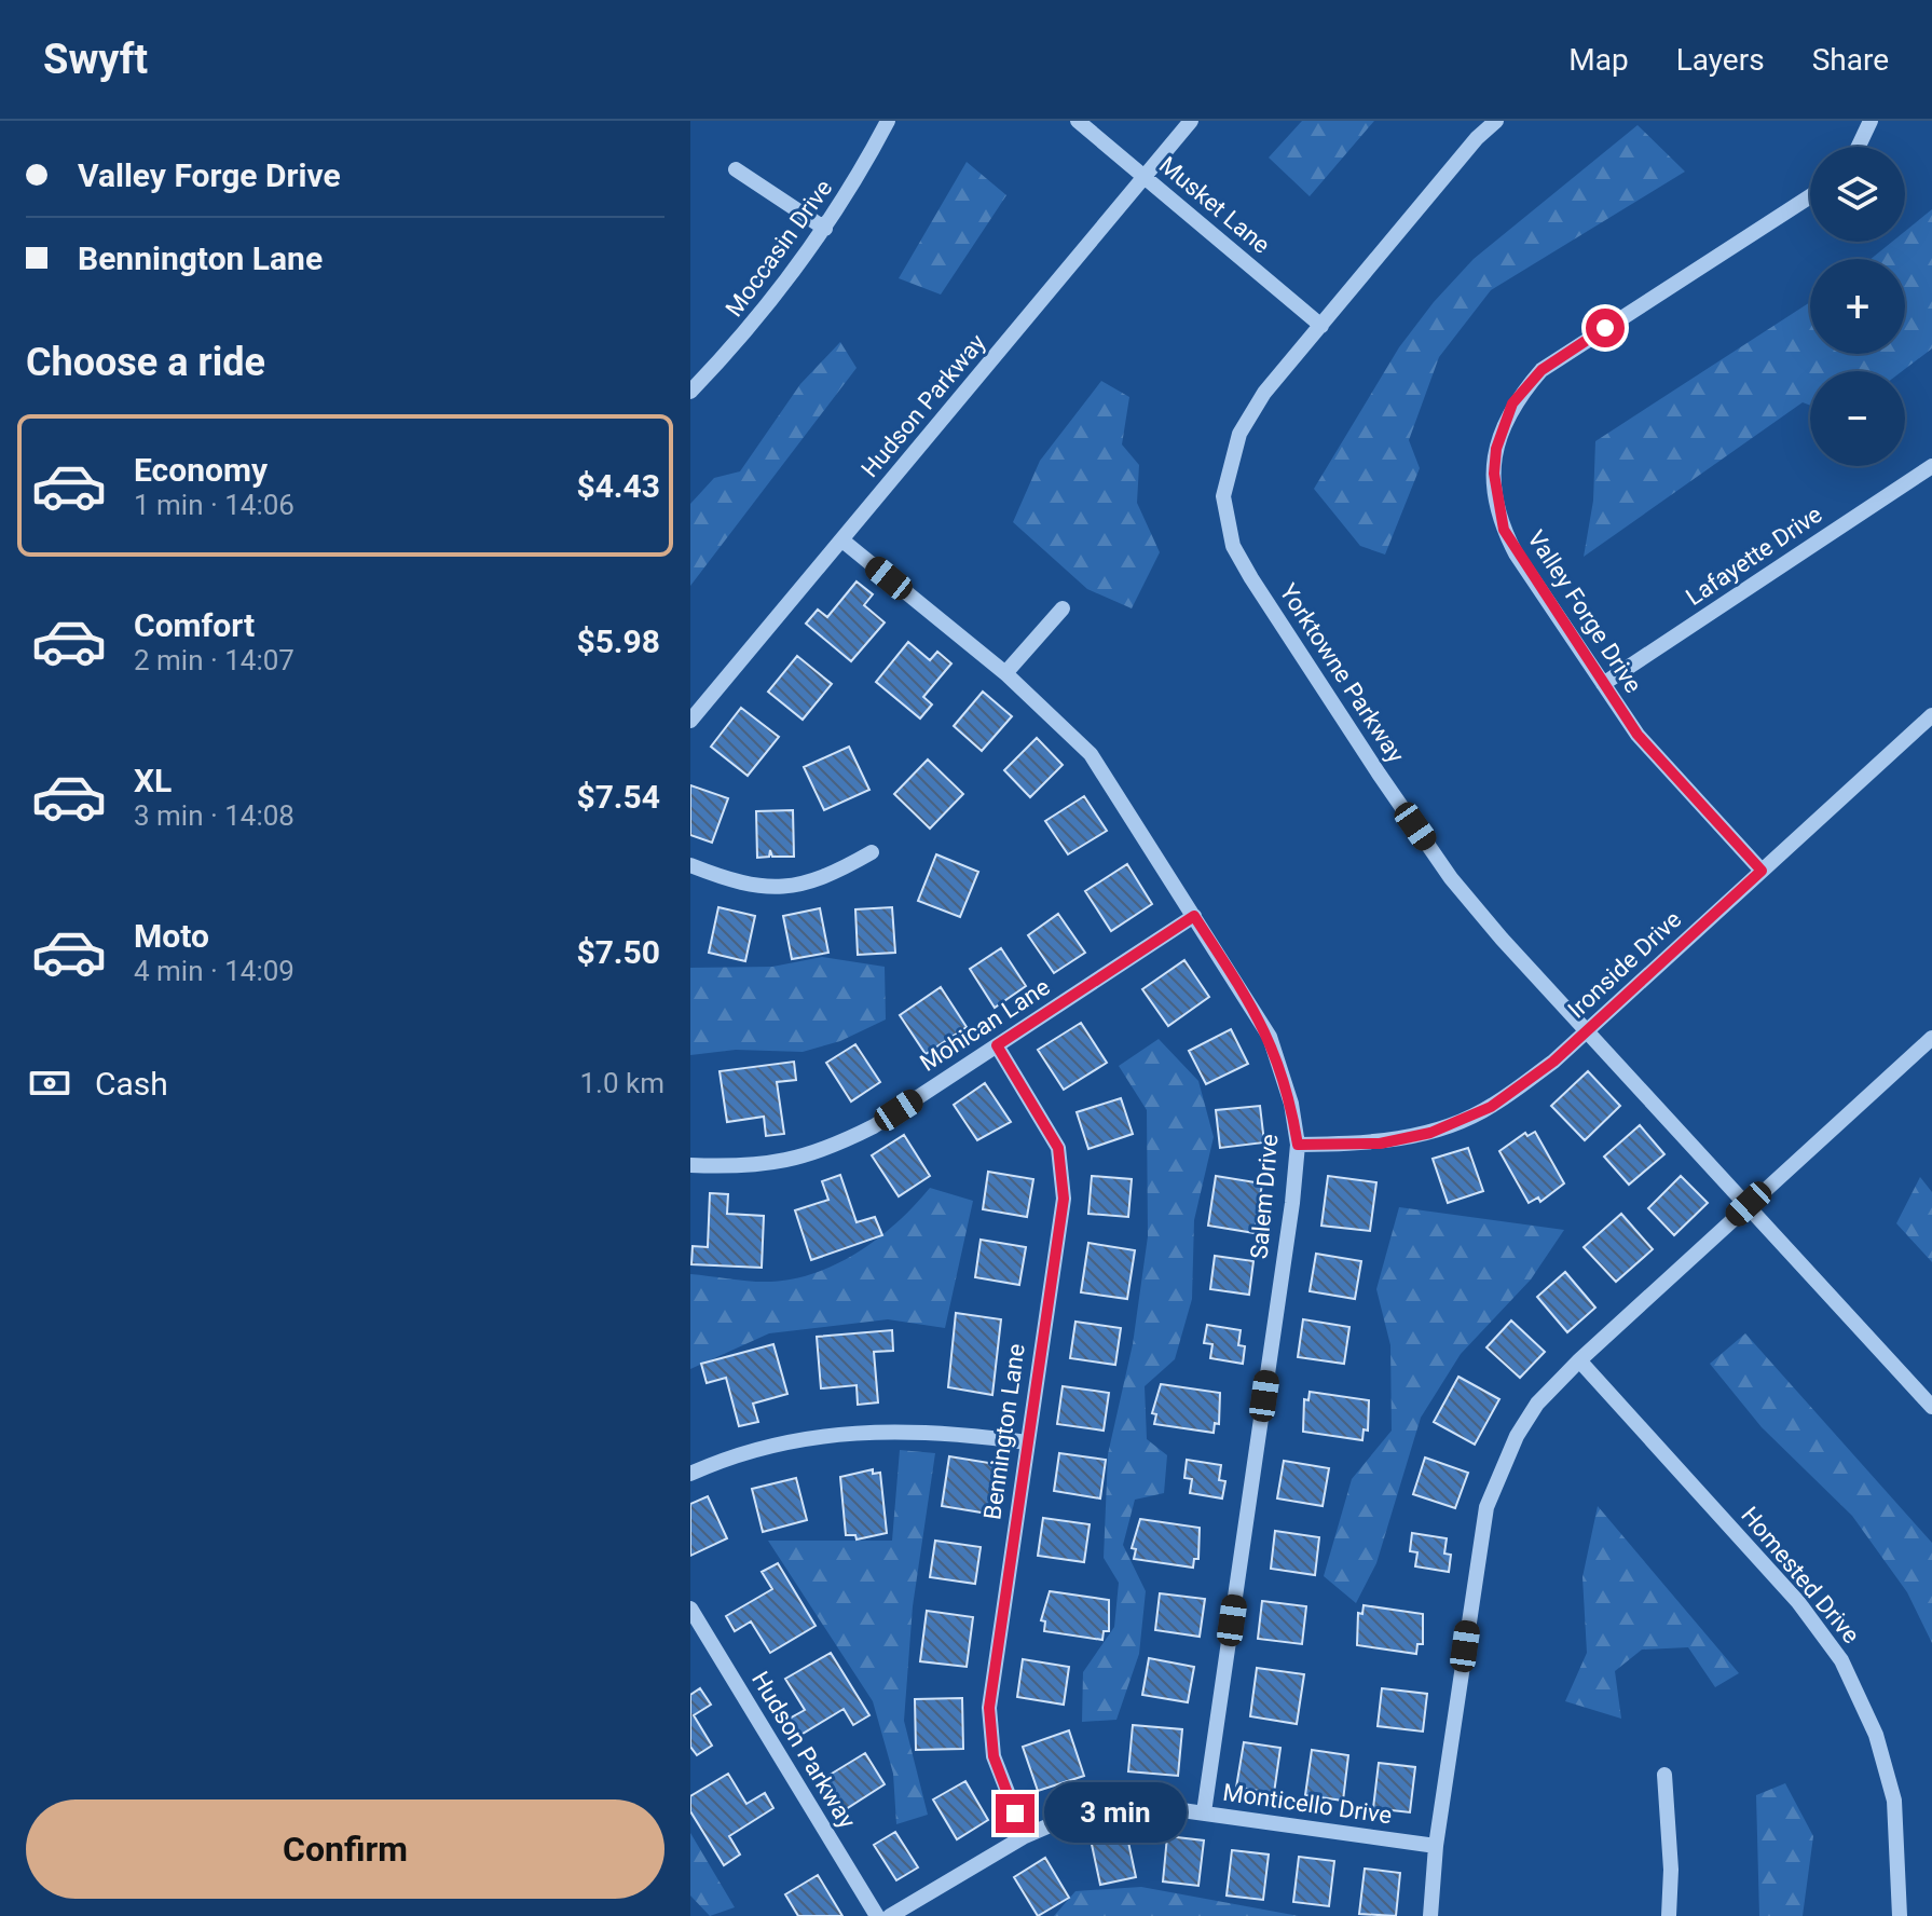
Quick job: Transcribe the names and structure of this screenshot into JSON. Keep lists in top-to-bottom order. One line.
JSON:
{"streets":{"street":["Musket Lane","Moccasin Drive","Hudson Parkway","Lafayette Drive","Valley Forge Drive","Yorktowne Parkway","Ironside Drive","Mohican Lane","Salem Drive","Bennington Lane","Homested Drive","Monticello Drive"]},"crossings":[["Musket Lane","Hudson Parkway"],["Musket Lane","Yorktowne Parkway"],["Hudson Parkway","Salem Drive"],["Lafayette Drive","Valley Forge Drive"],["Valley Forge Drive","Ironside Drive"],["Yorktowne Parkway","Ironside Drive"],["Ironside Drive","Salem Drive"],["Mohican Lane","Salem Drive"],["Mohican Lane","Bennington Lane"],["Salem Drive","Monticello Drive"],["Bennington Lane","Monticello Drive"]],"page":{"header":"Swyft","nav":["Map","Layers","Share"],"banner":["Valley Forge Drive","Bennington Lane"],"map_buttons":["+","−"],"heading":"Choose a ride","list":[{"name":"Economy","note":"1 min · 14:06","value":"$4.43"},{"name":"Comfort","note":"2 min · 14:07","value":"$5.98"},{"name":"XL","note":"3 min · 14:08","value":"$7.54"},{"name":"Moto","note":"4 min · 14:09","value":"$7.50"}],"pay":["Cash","1.0 km"],"buttons":"Confirm","bubble":"3 min"}}
